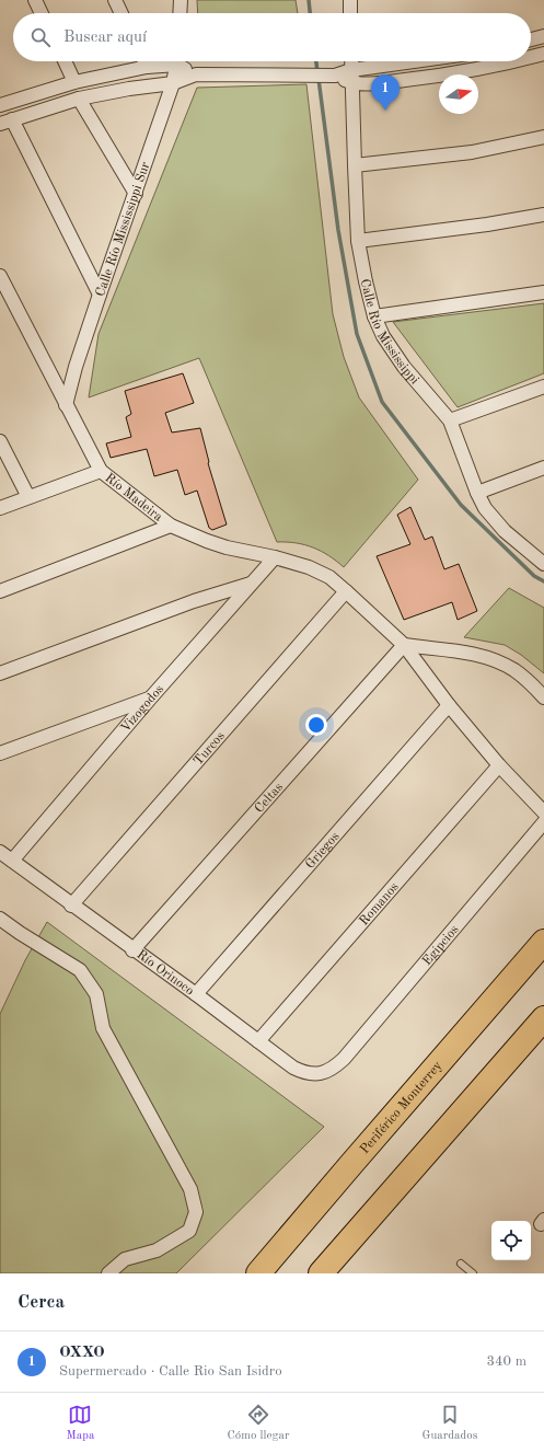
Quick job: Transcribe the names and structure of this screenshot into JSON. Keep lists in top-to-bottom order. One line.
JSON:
{"streets":{"highway":["Periférico Monterrey"],"street":["Calle Río Mississippi Sur","Calle Río Mississippi","Río Madeira","Vizogodos","Turcos","Celtas","Griegos","Romanos","Egipcios","Río Orinoco"]},"crossings":[["Calle Río Mississippi Sur","Río Madeira"],["Río Madeira","Vizogodos"],["Río Madeira","Turcos"],["Río Madeira","Celtas"],["Río Madeira","Griegos"],["Río Madeira","Romanos"],["Vizogodos","Río Orinoco"],["Turcos","Río Orinoco"],["Celtas","Río Orinoco"],["Griegos","Río Orinoco"],["Romanos","Río Orinoco"],["Egipcios","Río Orinoco"]],"north":"right","page":{"search":"Buscar aquí","pins":"1","heading":"Cerca","list":[{"mark":"1","name":"OXXO","note":"Supermercado · Calle Rio San Isidro","value":"340 m"}],"nav":["Mapa","Cómo llegar","Guardados"]}}
